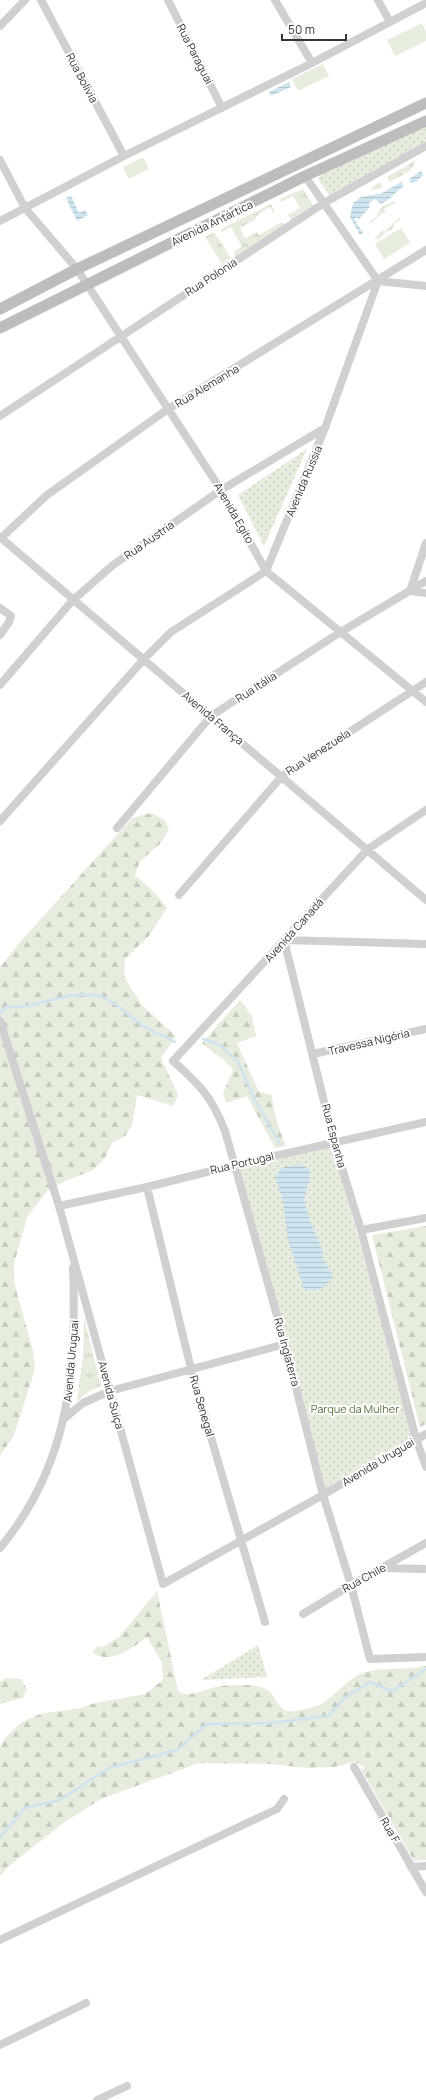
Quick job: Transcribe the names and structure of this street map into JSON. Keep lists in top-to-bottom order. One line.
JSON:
{"streets":{"main road":["Avenida Antártica"],"street":["Rua Paraguai","Rua Bolívia","Rua Polonia","Rua Alemanha","Avenida Russia","Avenida Egito","Rua Austria","Rua Itália","Avenida França","Rua Venezuela","Avenida Canadá","Travessa Nigéria","Rua Espanha","Rua Portugal","Rua Inglaterra","Avenida Uruguai","Avenida Suiça","Rua Senegal","Rua Chile","Rua F"]},"crossings":[["Avenida Antártica","Avenida Egito"],["Rua Polonia","Avenida Egito"],["Rua Alemanha","Avenida Russia"],["Rua Alemanha","Avenida Egito"],["Rua Alemanha","Avenida França"],["Avenida Russia","Avenida Egito"],["Avenida Russia","Rua Austria"],["Avenida Egito","Rua Austria"],["Avenida Egito","Rua Itália"],["Avenida Egito","Rua Venezuela"],["Rua Austria","Avenida França"],["Rua Itália","Avenida França"],["Avenida França","Rua Venezuela"],["Avenida França","Avenida Canadá"],["Avenida Canadá","Rua Espanha"],["Avenida Canadá","Rua Inglaterra"],["Travessa Nigéria","Rua Espanha"],["Rua Espanha","Rua Portugal"],["Rua Espanha","Avenida Uruguai"],["Rua Portugal","Rua Inglaterra"],["Rua Portugal","Avenida Suiça"],["Rua Portugal","Rua Senegal"],["Rua Inglaterra","Avenida Uruguai"],["Rua Inglaterra","Rua Chile"],["Avenida Uruguai","Avenida Suiça"],["Avenida Uruguai","Rua Senegal"]],"parks":["Parque da Mulher"],"scale_bar":"50 m"}
